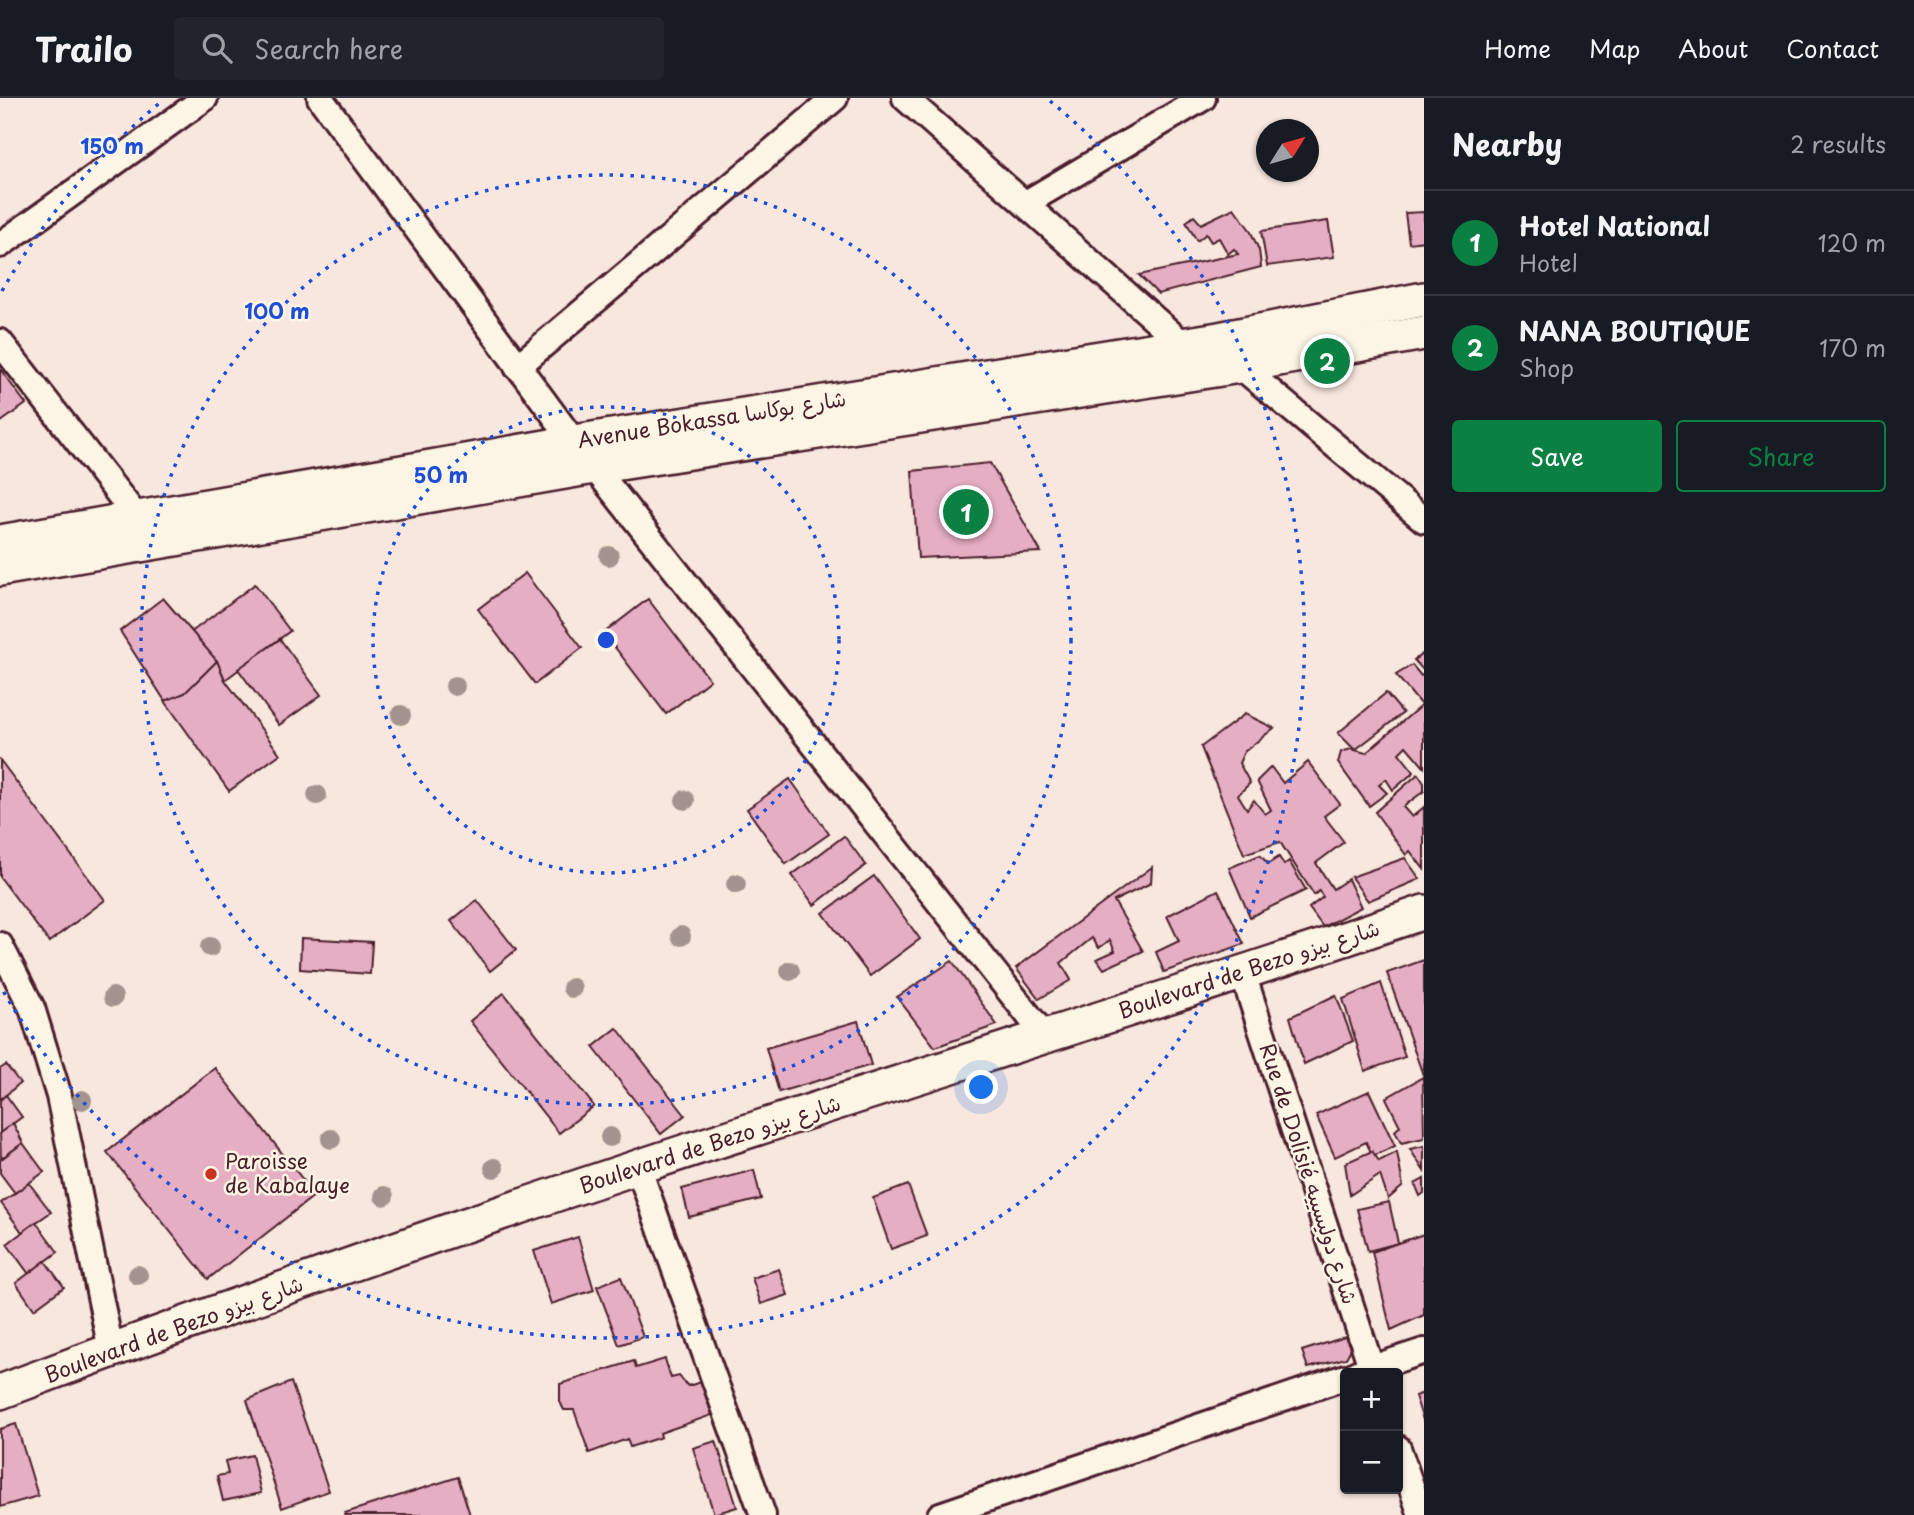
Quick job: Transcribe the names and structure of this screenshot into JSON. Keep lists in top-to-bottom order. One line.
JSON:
{"streets":{"street":["Avenue Bokassa شارع بوكاسا","Boulevard de Bezo شارع بيزو","Rue de Dolisié شارع دوليسييه"]},"crossings":[["Boulevard de Bezo شارع بيزو","Rue de Dolisié شارع دوليسييه"]],"places":["Paroisse de Kabalaye"],"north":"top right","page":{"header":"Trailo","search":"Search here","nav":["Home","Map","About","Contact"],"heading":["Nearby","2 results"],"list":[{"mark":"1","name":"Hotel National","note":"Hotel","value":"120 m"},{"mark":"2","name":"NANA BOUTIQUE","note":"Shop","value":"170 m"}],"pins":["2","1"],"buttons":["Save","Share"],"map_buttons":["+","−"]},"rings":["150 m","100 m","50 m"]}
